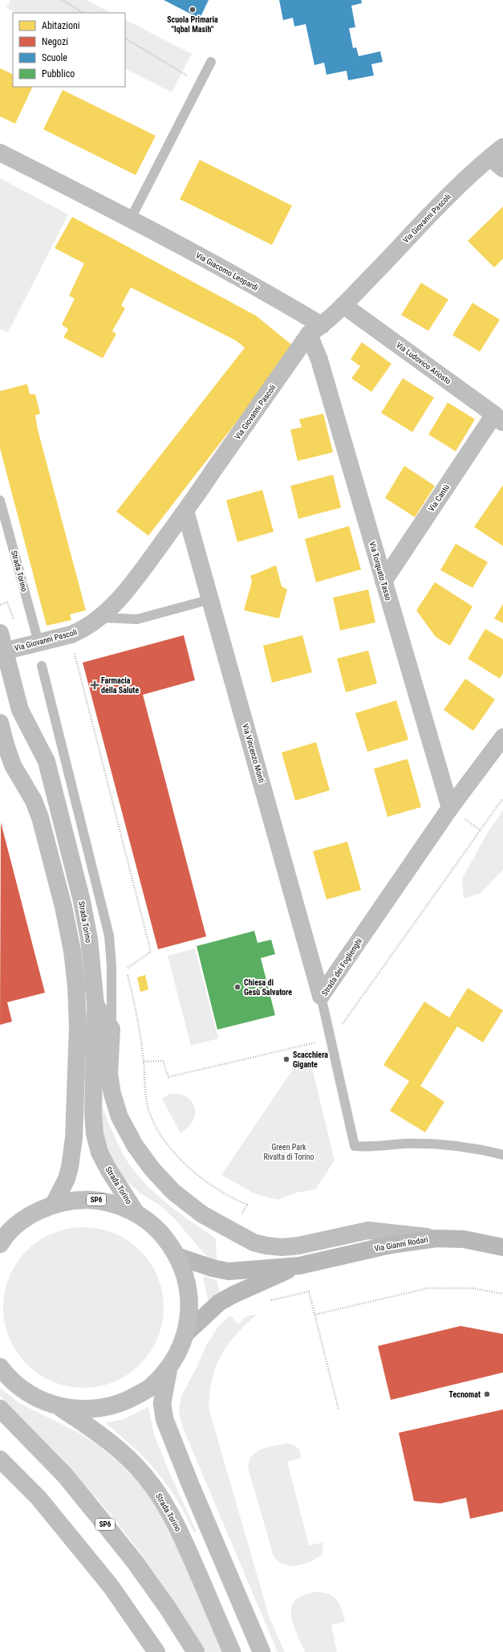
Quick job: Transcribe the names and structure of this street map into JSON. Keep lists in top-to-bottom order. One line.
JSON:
{"streets":{"street":["Via Giovanni Pascoli","Via Giacomo Leopardi","Via Ludovico Ariosto","Via Cantù","Strada Torino","Via Torquato Tasso","Via Vincenzo Monti","Strada dei Foglienghi","SP6","Via Gianni Rodari"]},"crossings":[["Via Giovanni Pascoli","Via Giacomo Leopardi"],["Via Giovanni Pascoli","Via Ludovico Ariosto"],["Via Giovanni Pascoli","Strada Torino"],["Via Giovanni Pascoli","Via Torquato Tasso"],["Via Giovanni Pascoli","Via Vincenzo Monti"],["Via Giacomo Leopardi","Via Torquato Tasso"],["Via Ludovico Ariosto","Via Cantù"],["Via Cantù","Via Torquato Tasso"],["Strada Torino","SP6"],["Via Torquato Tasso","Strada dei Foglienghi"],["Via Vincenzo Monti","Strada dei Foglienghi"],["SP6","Via Gianni Rodari"]],"parks":["Green Park Rivalta di Torino"],"places":{"other":["Scuola Primaria \"Iqbal Masih\"","Chiesa di Gesù Salvatore","Scacchiera Gigante","Tecnomat"],"health":["Farmacia della Salute"]},"legend":["Abitazioni","Negozi","Scuole","Pubblico"]}
